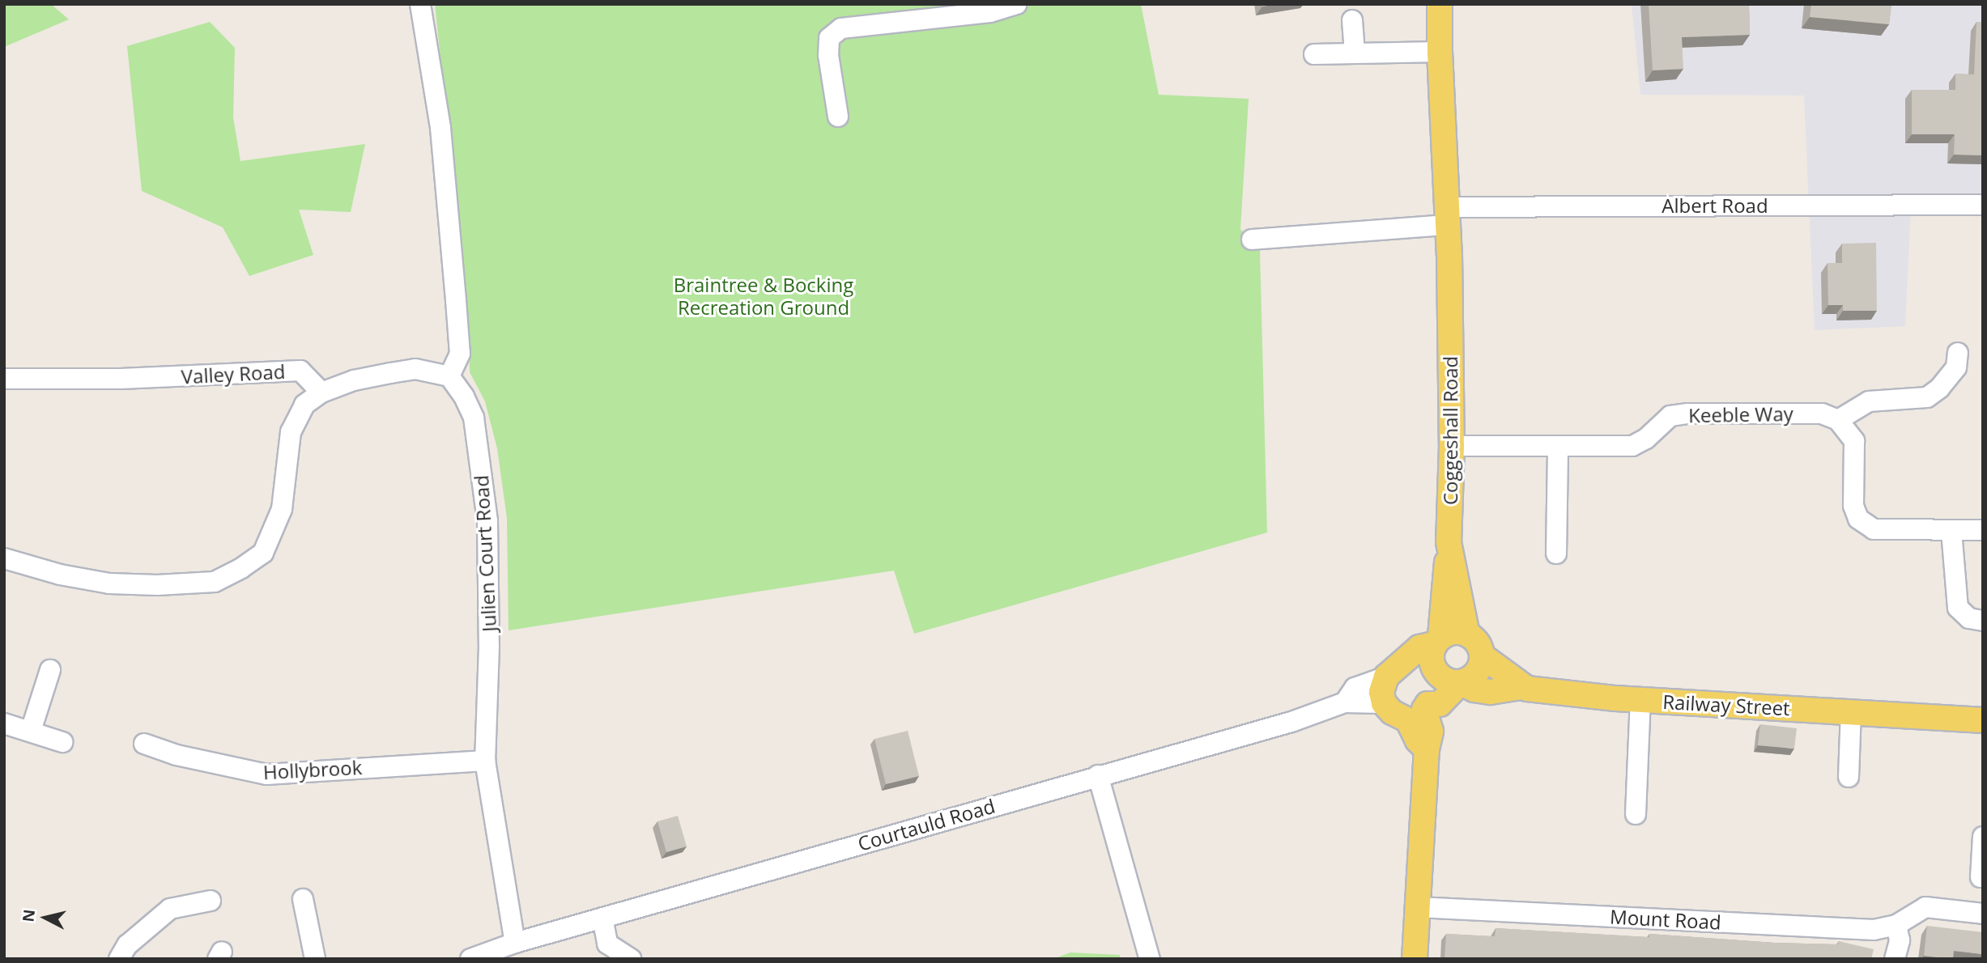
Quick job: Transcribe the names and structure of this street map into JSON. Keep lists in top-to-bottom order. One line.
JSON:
{"streets":{"main road":["Coggeshall Road","Railway Street"],"street":["Albert Road","Valley Road","Keeble Way","Julien Court Road","Hollybrook","Courtauld Road","Mount Road"]},"crossings":[["Albert Road","Coggeshall Road"],["Keeble Way","Coggeshall Road"],["Coggeshall Road","Railway Street"],["Julien Court Road","Hollybrook"],["Julien Court Road","Courtauld Road"]],"parks":["Braintree & Bocking Recreation Ground"],"north":"left"}
